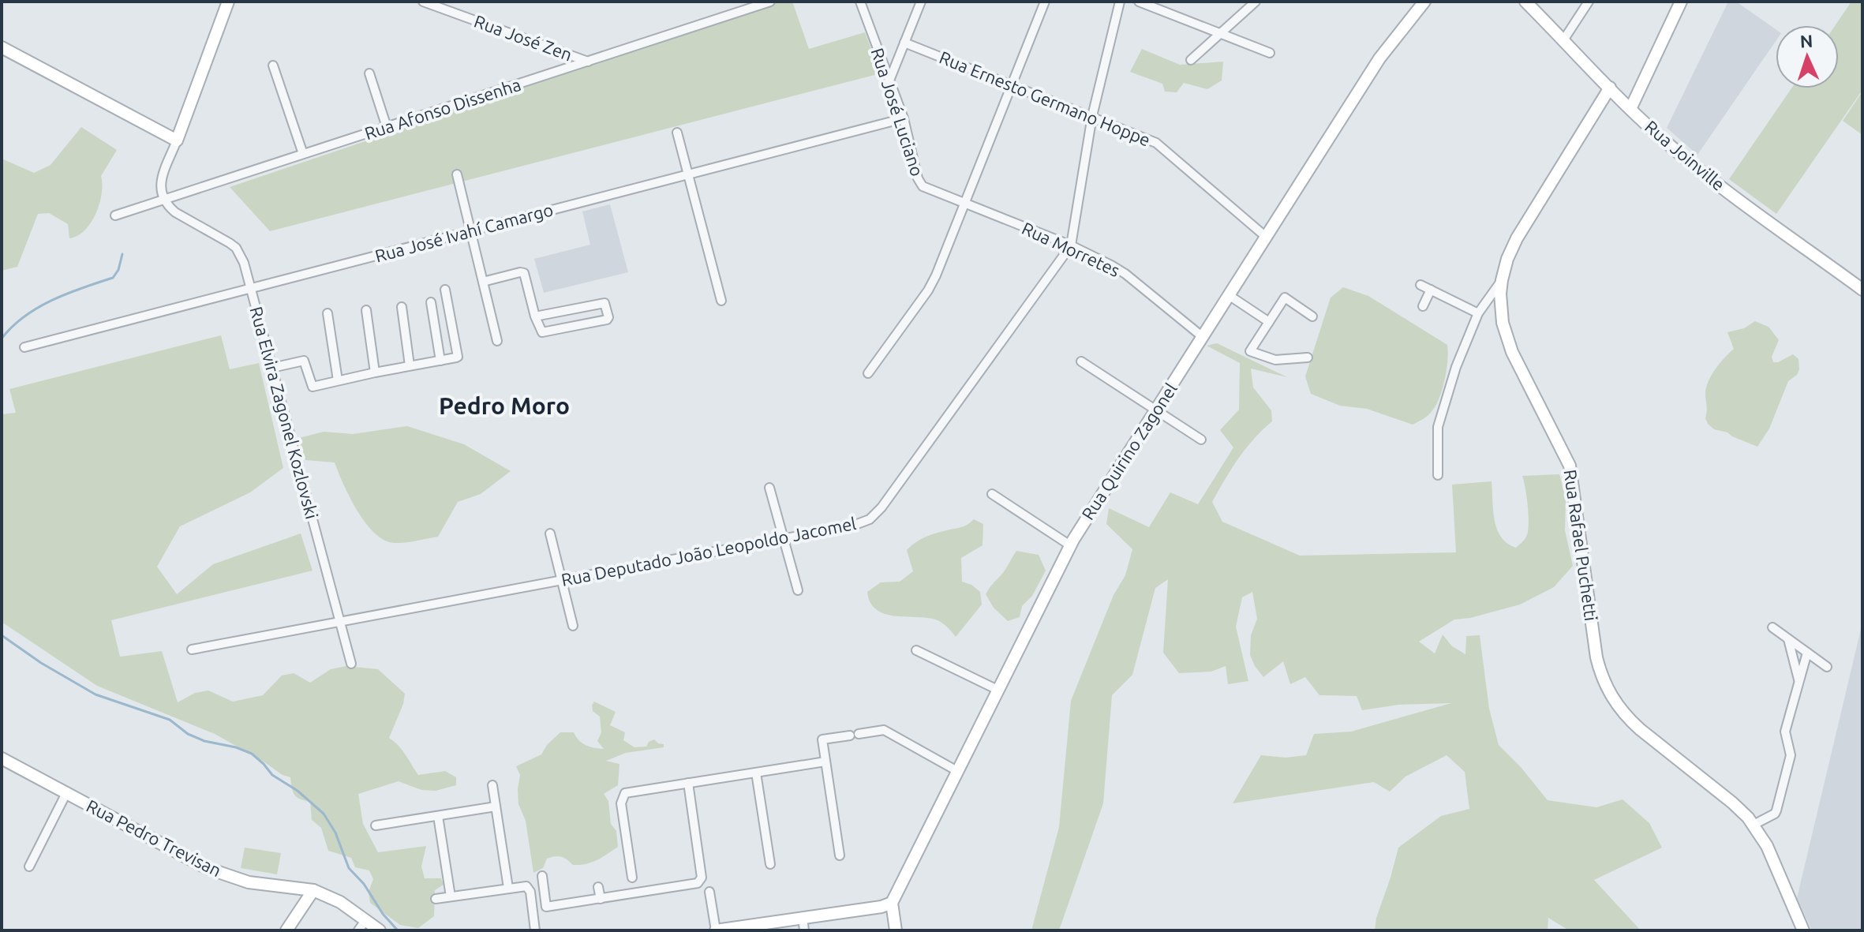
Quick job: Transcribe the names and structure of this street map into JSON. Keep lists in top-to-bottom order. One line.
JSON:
{"streets":{"street":["Rua José Zen","Rua Ernesto Germano Hoppe","Rua Afonso Dissenha","Rua José Luciano","Rua Joinville","Rua José Ivahí Camargo","Rua Morretes","Rua Elvira Zagonel Kozlovski","Rua Quirino Zagonel","Rua Rafael Puchetti","Rua Deputado João Leopoldo Jacomel","Rua Pedro Trevisan"]},"crossings":[["Rua José Zen","Rua Afonso Dissenha"],["Rua Ernesto Germano Hoppe","Rua Quirino Zagonel"],["Rua Ernesto Germano Hoppe","Rua Deputado João Leopoldo Jacomel"],["Rua Afonso Dissenha","Rua Elvira Zagonel Kozlovski"],["Rua José Luciano","Rua José Ivahí Camargo"],["Rua José Luciano","Rua Morretes"],["Rua Joinville","Rua Rafael Puchetti"],["Rua José Ivahí Camargo","Rua Elvira Zagonel Kozlovski"],["Rua Morretes","Rua Quirino Zagonel"],["Rua Morretes","Rua Deputado João Leopoldo Jacomel"],["Rua Elvira Zagonel Kozlovski","Rua Deputado João Leopoldo Jacomel"]],"districts":["Pedro Moro"],"north":"top"}
